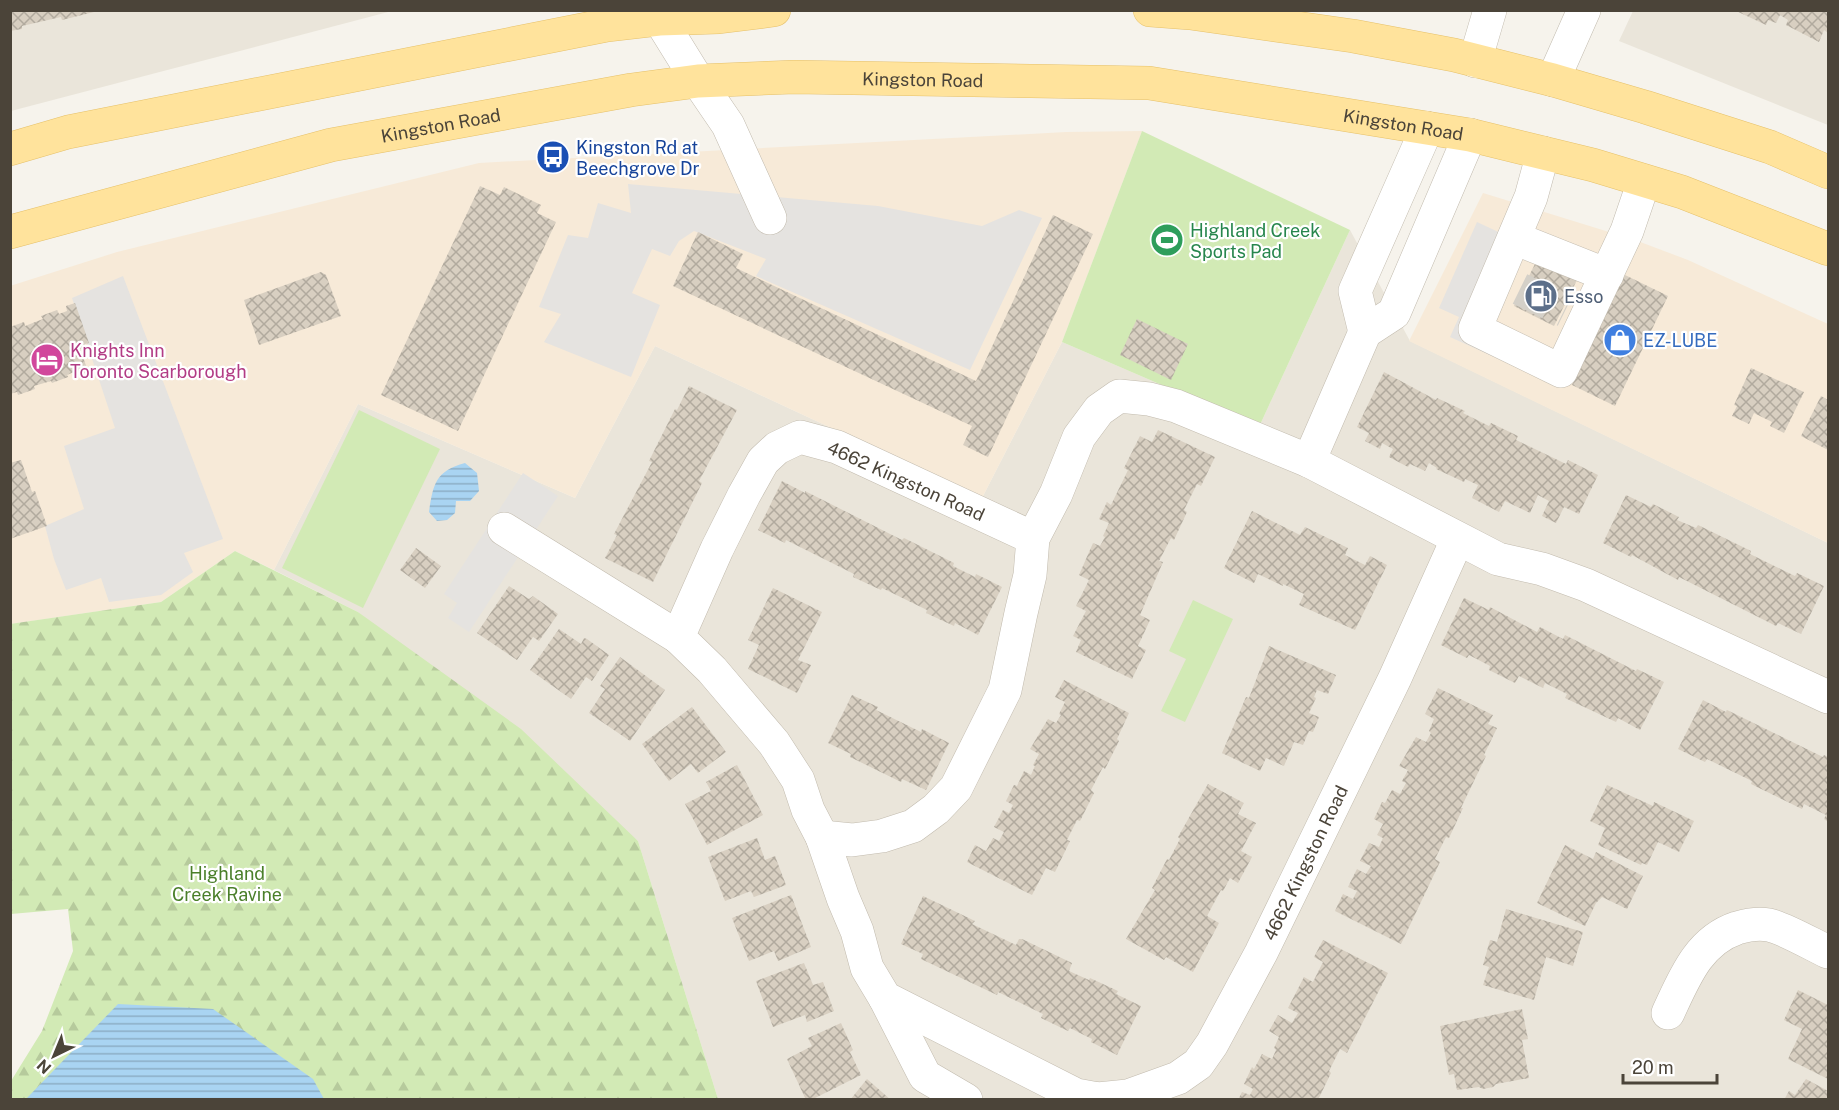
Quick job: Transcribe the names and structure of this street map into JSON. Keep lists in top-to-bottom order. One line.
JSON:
{"streets":{"main road":["Kingston Road"],"street":["4662 Kingston Road"]},"parks":["Highland Creek Ravine"],"places":{"bus stop":["Kingston Rd at Beechgrove Dr"],"sports":["Highland Creek Sports Pad"],"fuel station":["Esso"],"shop":["EZ-LUBE"],"hotel":["Knights Inn Toronto Scarborough"]},"scale_bar":"20 m","north":"bottom left"}
